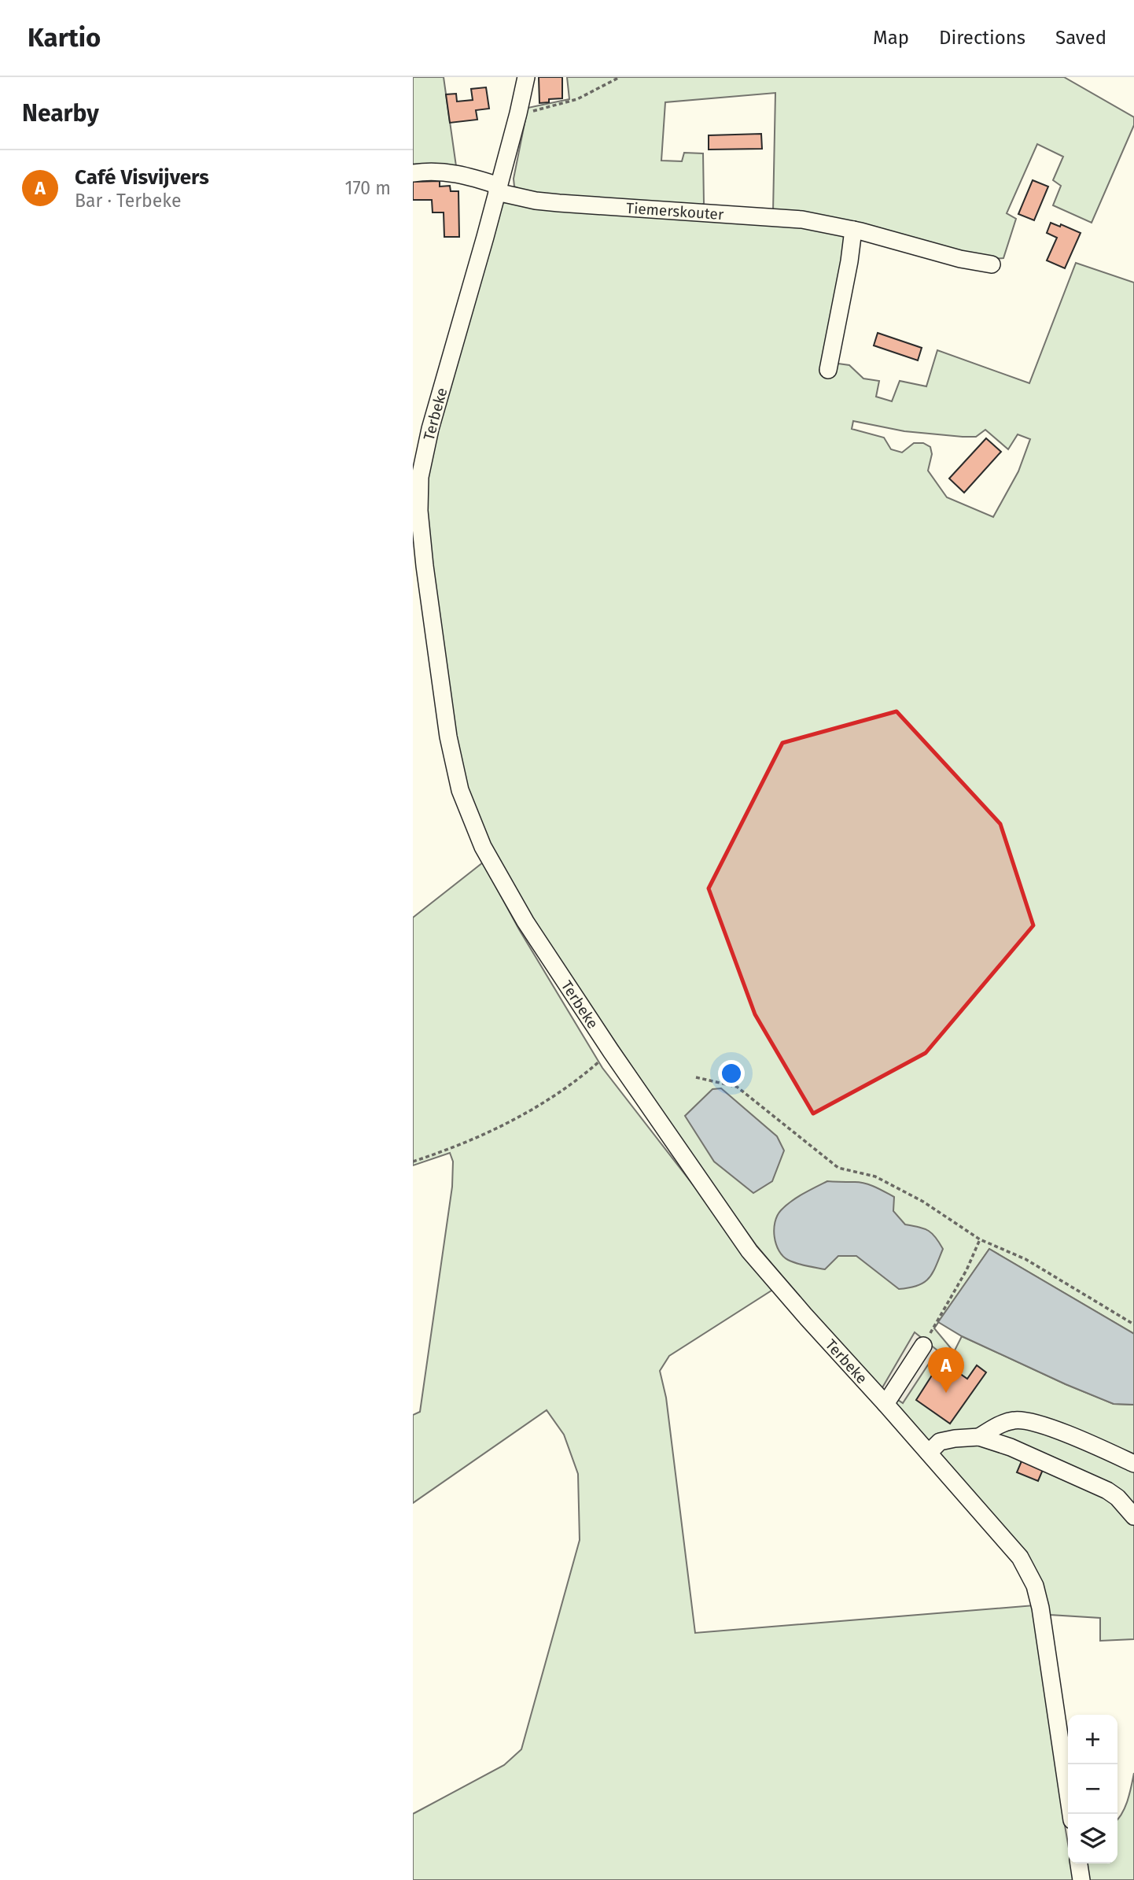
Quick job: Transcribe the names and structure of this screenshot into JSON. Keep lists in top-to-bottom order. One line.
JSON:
{"streets":{"street":["Tiemerskouter","Terbeke"]},"crossings":[["Tiemerskouter","Terbeke"]],"page":{"header":"Kartio","nav":["Map","Directions","Saved"],"heading":"Nearby","list":[{"mark":"A","name":"Café Visvijvers","note":"Bar · Terbeke","value":"170 m"}],"pins":"A","map_buttons":["+","−"]}}
